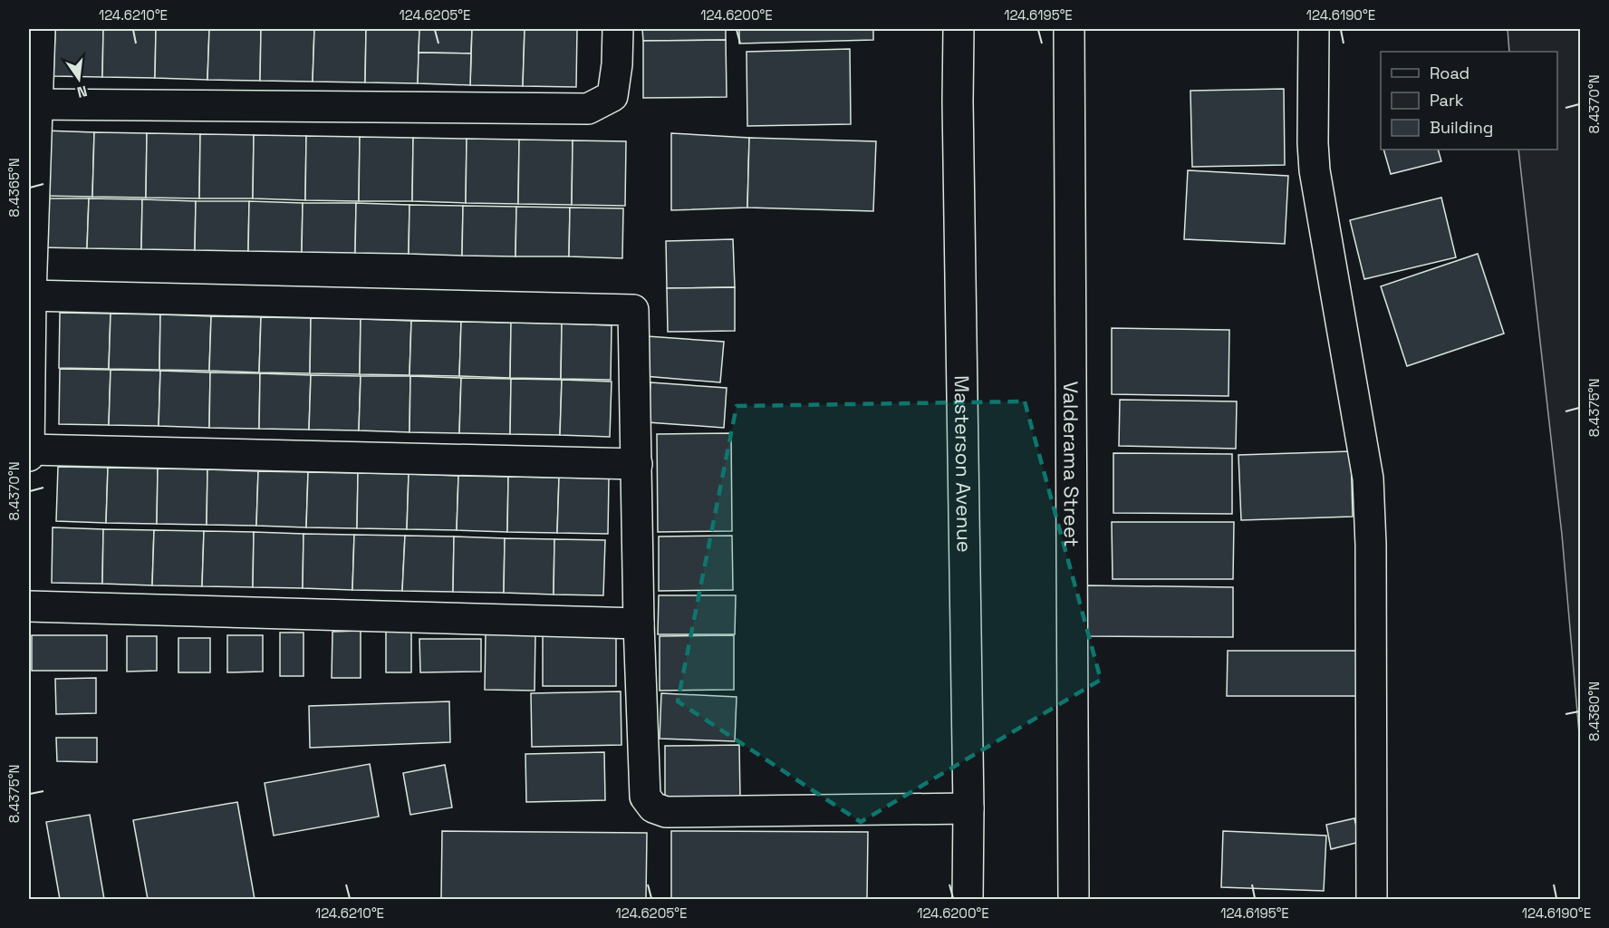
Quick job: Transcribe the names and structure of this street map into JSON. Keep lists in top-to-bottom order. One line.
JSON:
{"streets":{"street":["Masterson Avenue","Valderama Street"]},"legend":["Road","Park","Building"],"north":"bottom","coordinates":["124.6210°E","124.6205°E","124.6200°E","124.6195°E","124.6190°E","8.4370°N","8.4365°N","8.4375°N","8.4380°N"]}
